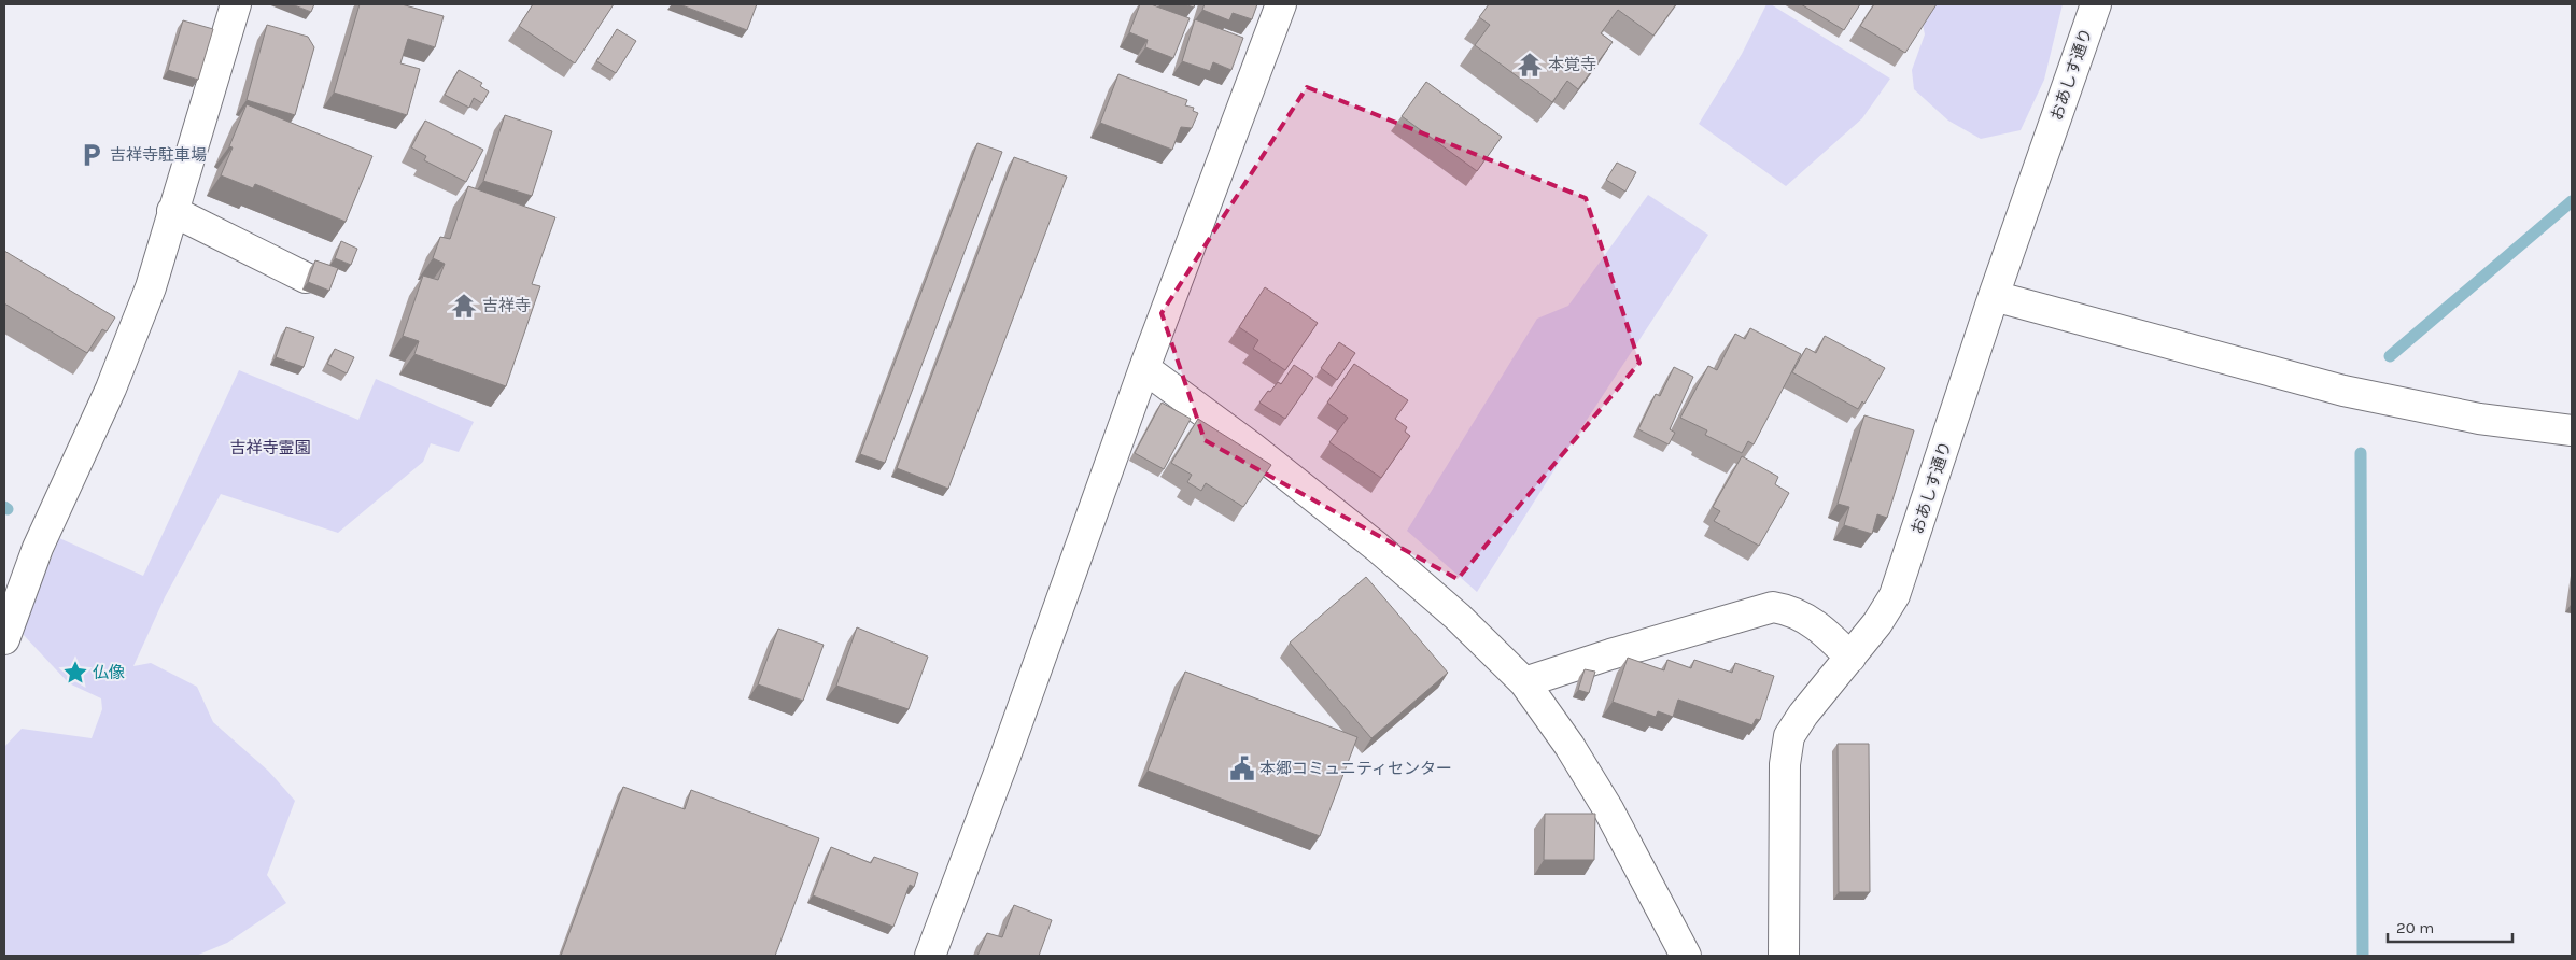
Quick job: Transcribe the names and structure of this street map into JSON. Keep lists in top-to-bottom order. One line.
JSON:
{"streets":{"street":["おあしす通り"]},"parks":["吉祥寺霊園"],"places":{"temple":["本覚寺","吉祥寺"],"parking":["吉祥寺駐車場"],"place":["仏像"],"public building":["本郷コミュニティセンター"]},"scale_bar":"20 m"}
